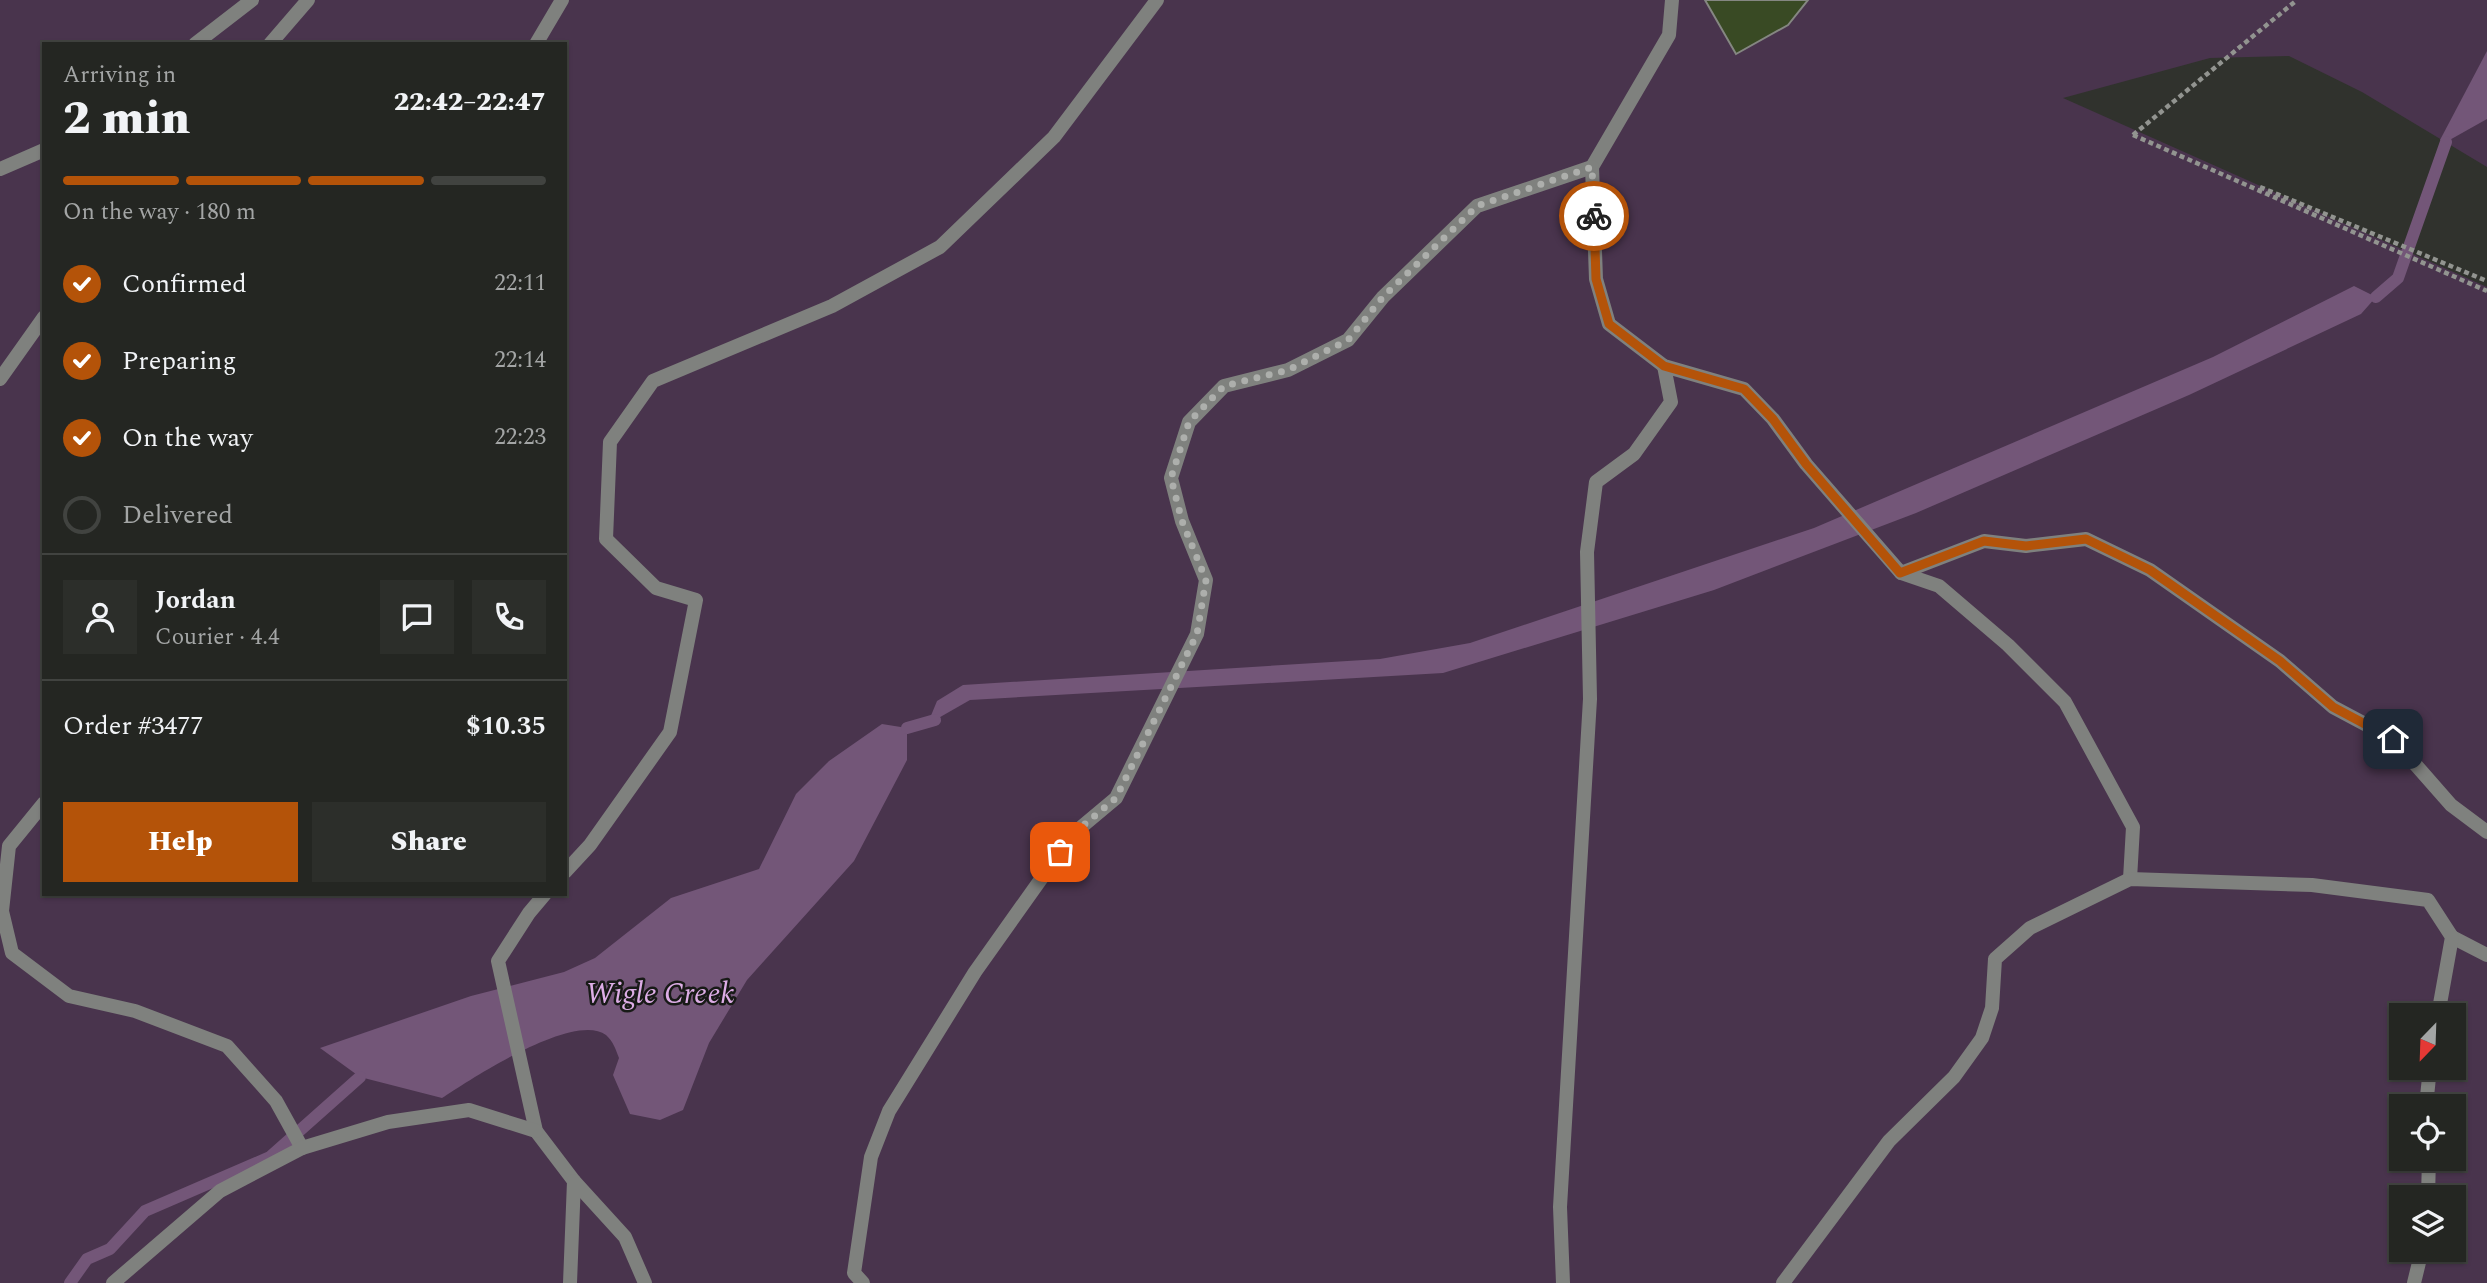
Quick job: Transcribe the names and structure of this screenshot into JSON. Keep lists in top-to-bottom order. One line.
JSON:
{"water":["Wigle Creek"],"north":"bottom left","page":{"heading":["2 min","Arriving in","22:42–22:47"],"panel":["Jordan","Courier · 4.4","Order #3477","$10.35"],"bar":"On the way · 180 m","list":[["Confirmed","22:11"],["Preparing","22:14"],["On the way","22:23"],"Delivered"],"buttons":["Help","Share"]}}
